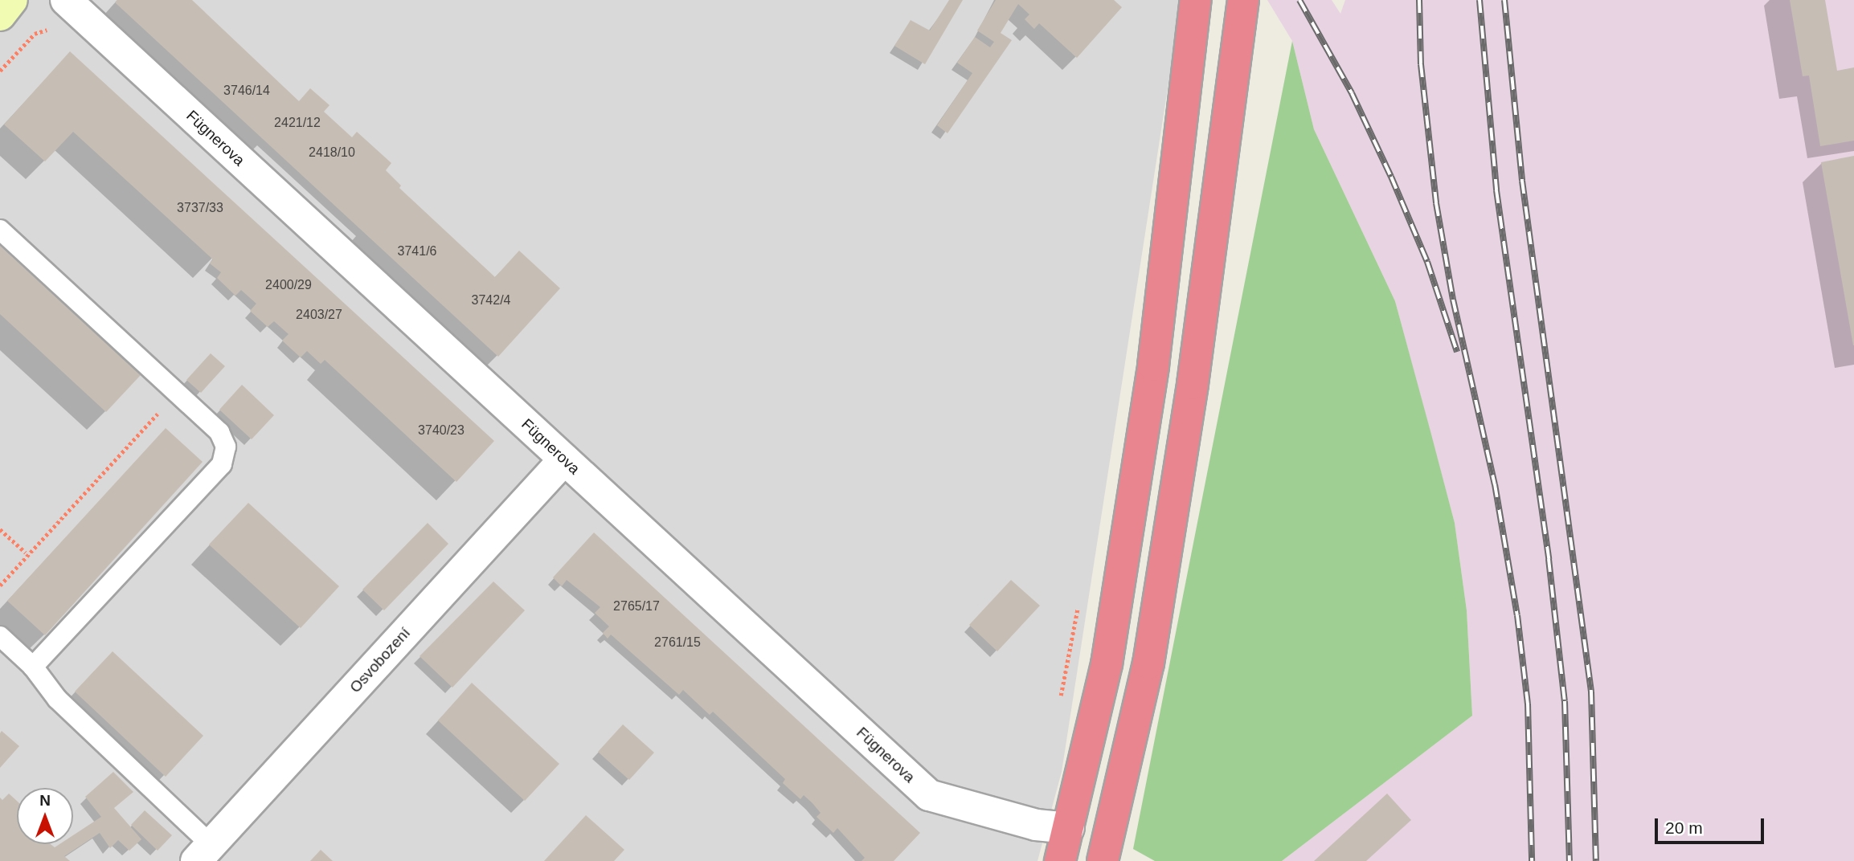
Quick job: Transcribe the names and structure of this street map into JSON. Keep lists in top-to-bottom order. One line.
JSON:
{"streets":{"street":["Fügnerova","Osvobození"]},"crossings":[["Fügnerova","Osvobození"]],"house_numbers":["3746/14","2421/12","2418/10","3737/33","3741/6","2400/29","3742/4","2403/27","3740/23","2765/17","2761/15"],"scale_bar":"20 m","north":"top"}
